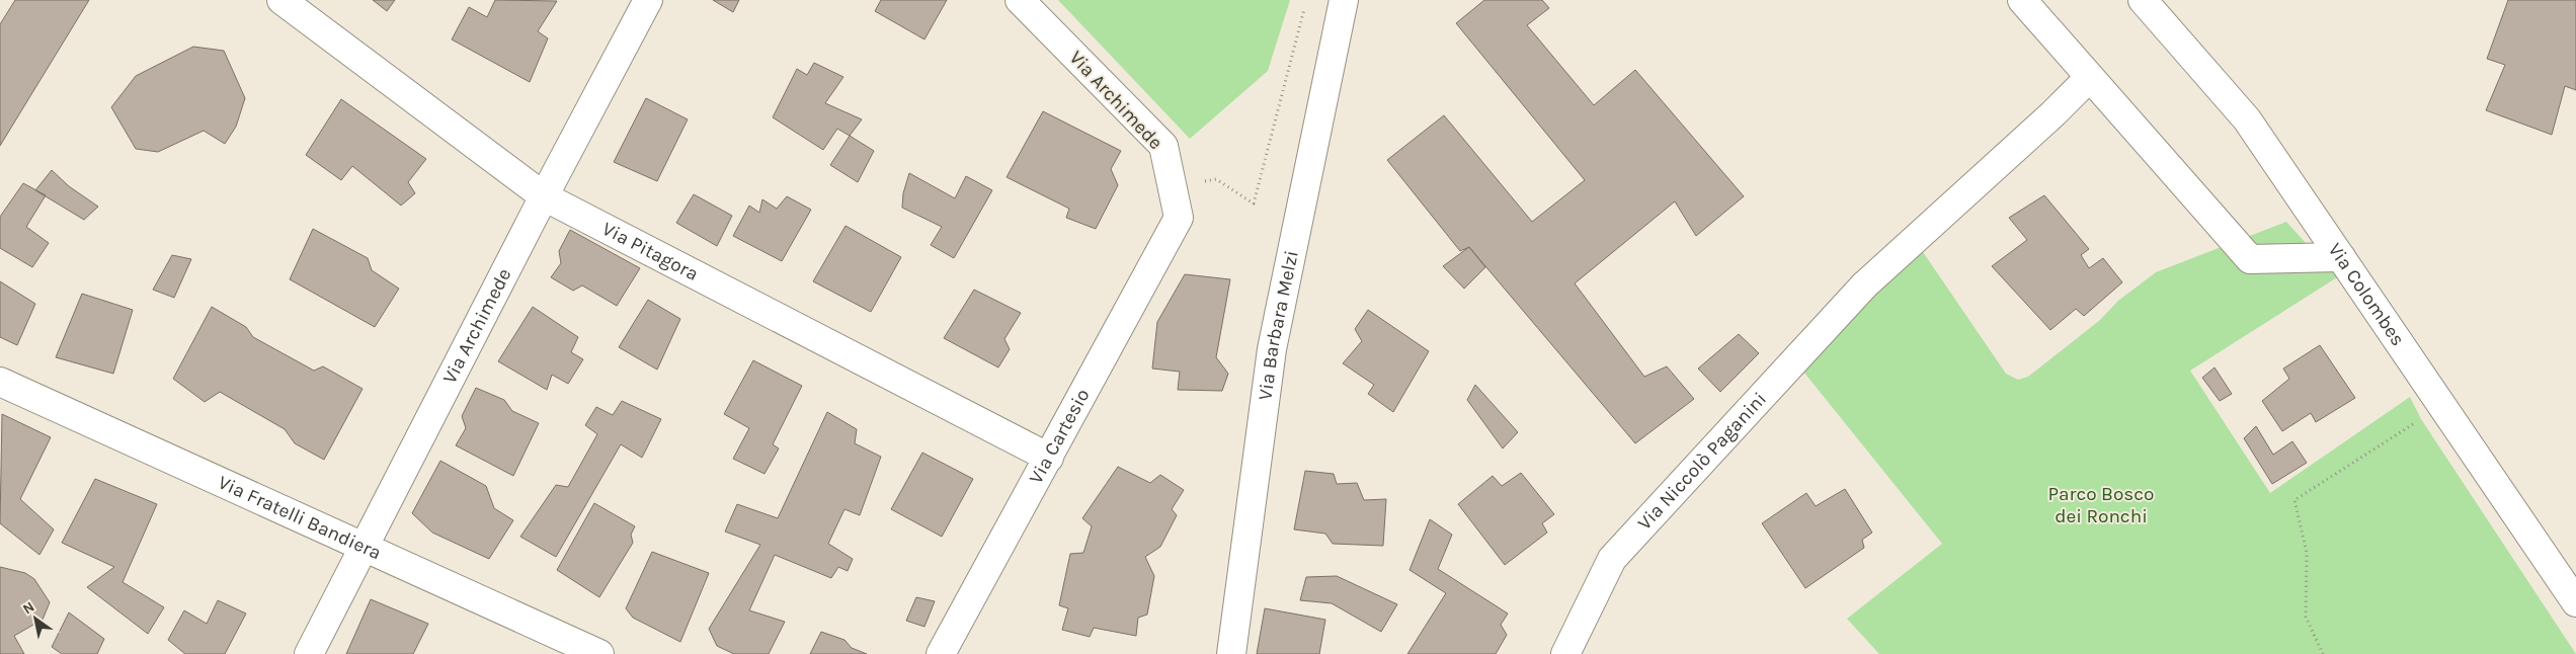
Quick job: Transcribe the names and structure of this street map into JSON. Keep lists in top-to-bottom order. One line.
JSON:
{"streets":{"street":["Via Archimede","Via Pitagora","Via Colombes","Via Barbara Melzi","Via Cartesio","Via Niccolò Paganini","Via Fratelli Bandiera"]},"crossings":[["Via Archimede","Via Pitagora"],["Via Archimede","Via Cartesio"],["Via Archimede","Via Fratelli Bandiera"],["Via Pitagora","Via Cartesio"]],"parks":["Parco Bosco dei Ronchi"],"north":"top left"}
